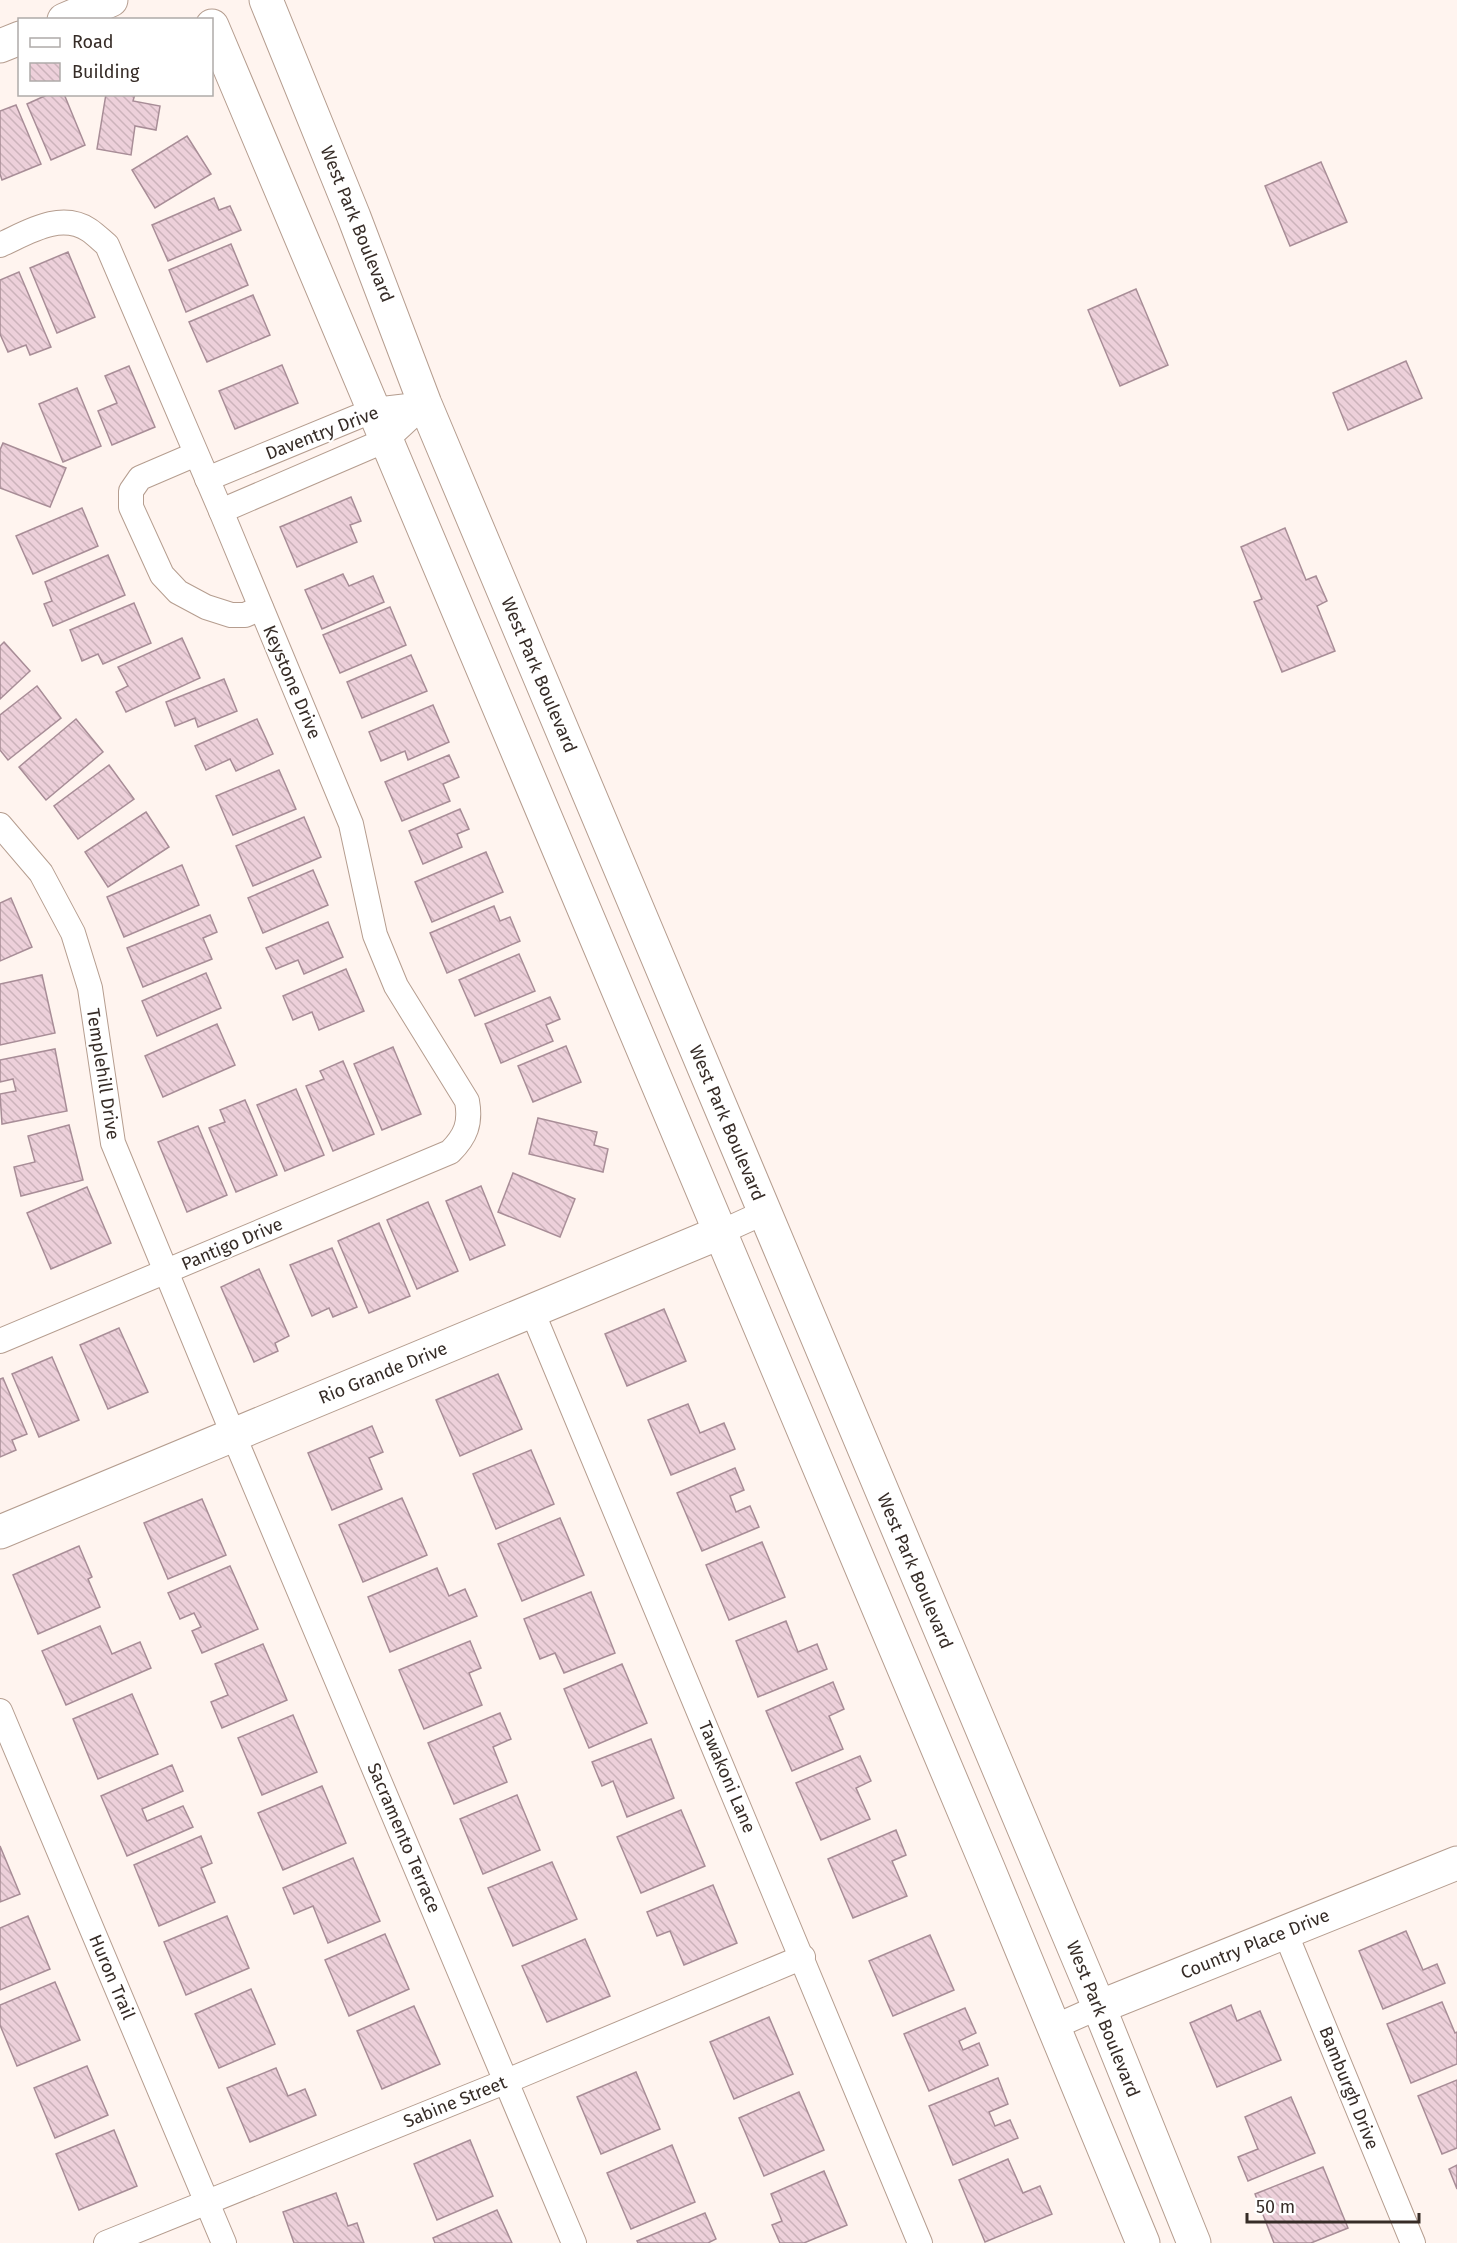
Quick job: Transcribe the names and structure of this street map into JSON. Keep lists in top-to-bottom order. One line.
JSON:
{"streets":{"main road":["West Park Boulevard","Rio Grande Drive","Country Place Drive"],"street":["Daventry Drive","Keystone Drive","Templehill Drive","Pantigo Drive","Tawakoni Lane","Sacramento Terrace","Huron Trail","Bamburgh Drive","Sabine Street"]},"crossings":[["West Park Boulevard","Daventry Drive"],["West Park Boulevard","Rio Grande Drive"],["West Park Boulevard","Country Place Drive"],["Daventry Drive","Keystone Drive"],["Keystone Drive","Pantigo Drive"],["Templehill Drive","Pantigo Drive"],["Templehill Drive","Rio Grande Drive"],["Templehill Drive","Sacramento Terrace"],["Rio Grande Drive","Tawakoni Lane"],["Rio Grande Drive","Sacramento Terrace"],["Tawakoni Lane","Sabine Street"],["Sacramento Terrace","Sabine Street"],["Country Place Drive","Bamburgh Drive"],["Huron Trail","Sabine Street"]],"legend":["Road","Building"],"scale_bar":"50 m"}
